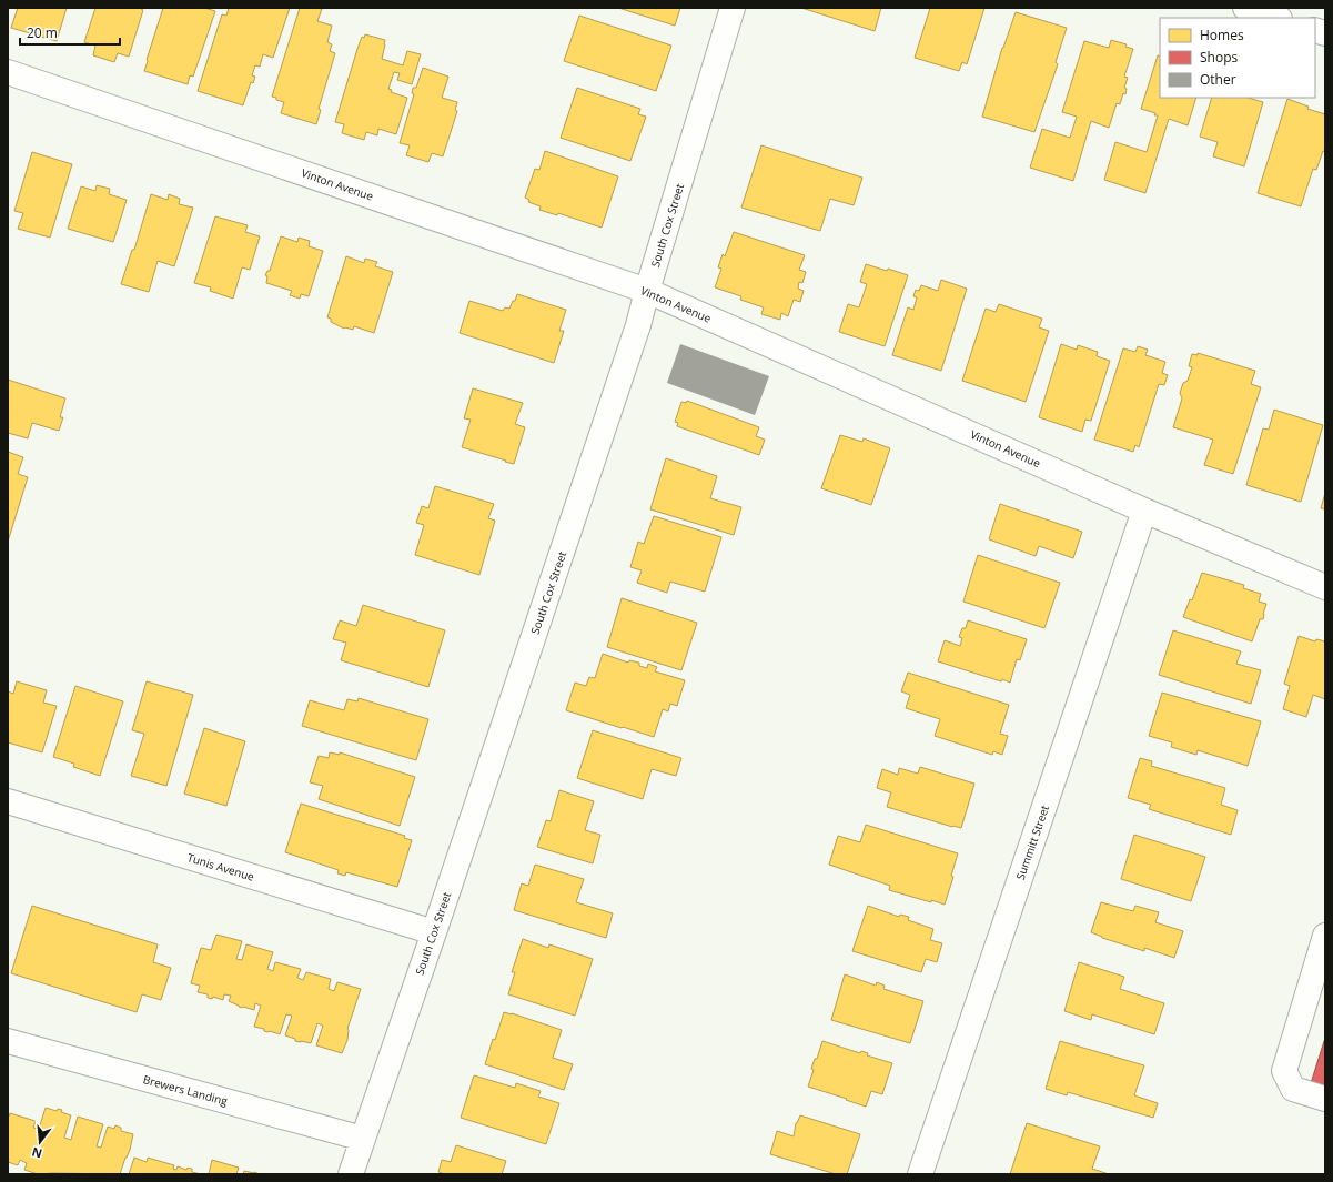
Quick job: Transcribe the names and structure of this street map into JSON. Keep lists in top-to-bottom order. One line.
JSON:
{"streets":{"street":["Vinton Avenue","South Cox Street","Summitt Street","Tunis Avenue","Brewers Landing"]},"crossings":[["Vinton Avenue","South Cox Street"],["Vinton Avenue","Summitt Street"],["South Cox Street","Tunis Avenue"],["South Cox Street","Brewers Landing"]],"legend":["Homes","Shops","Other"],"scale_bar":"20 m","north":"bottom"}
